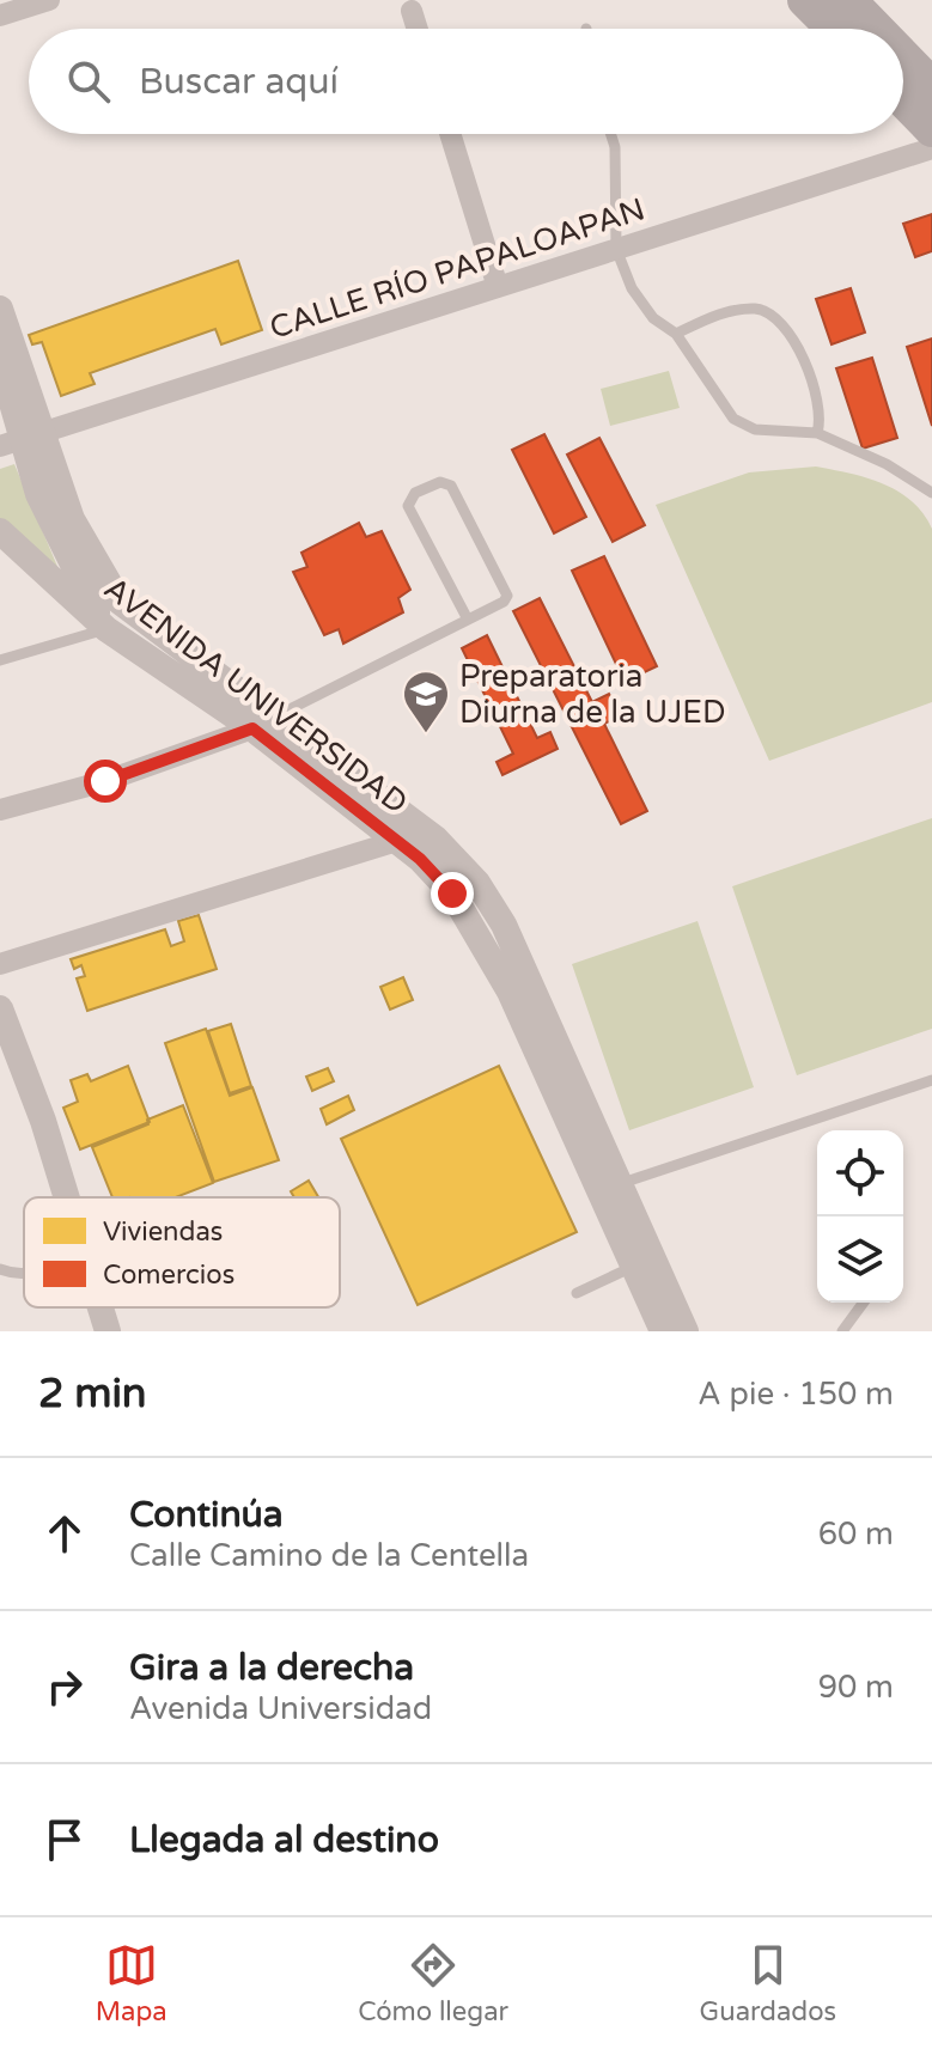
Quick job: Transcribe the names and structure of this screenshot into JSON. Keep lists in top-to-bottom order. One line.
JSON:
{"streets":{"street":["CALLE RÍO PAPALOAPAN","AVENIDA UNIVERSIDAD"]},"crossings":[["CALLE RÍO PAPALOAPAN","AVENIDA UNIVERSIDAD"]],"places":{"school or university":["Preparatoria Diurna de la UJED"]},"legend":["Viviendas","Comercios"],"page":{"search":"Buscar aquí","heading":["2 min","A pie · 150 m"],"list":[["Continúa","Calle Camino de la Centella","60 m"],["Gira a la derecha","Avenida Universidad","90 m"],"Llegada al destino"],"nav":["Mapa","Cómo llegar","Guardados"]}}
